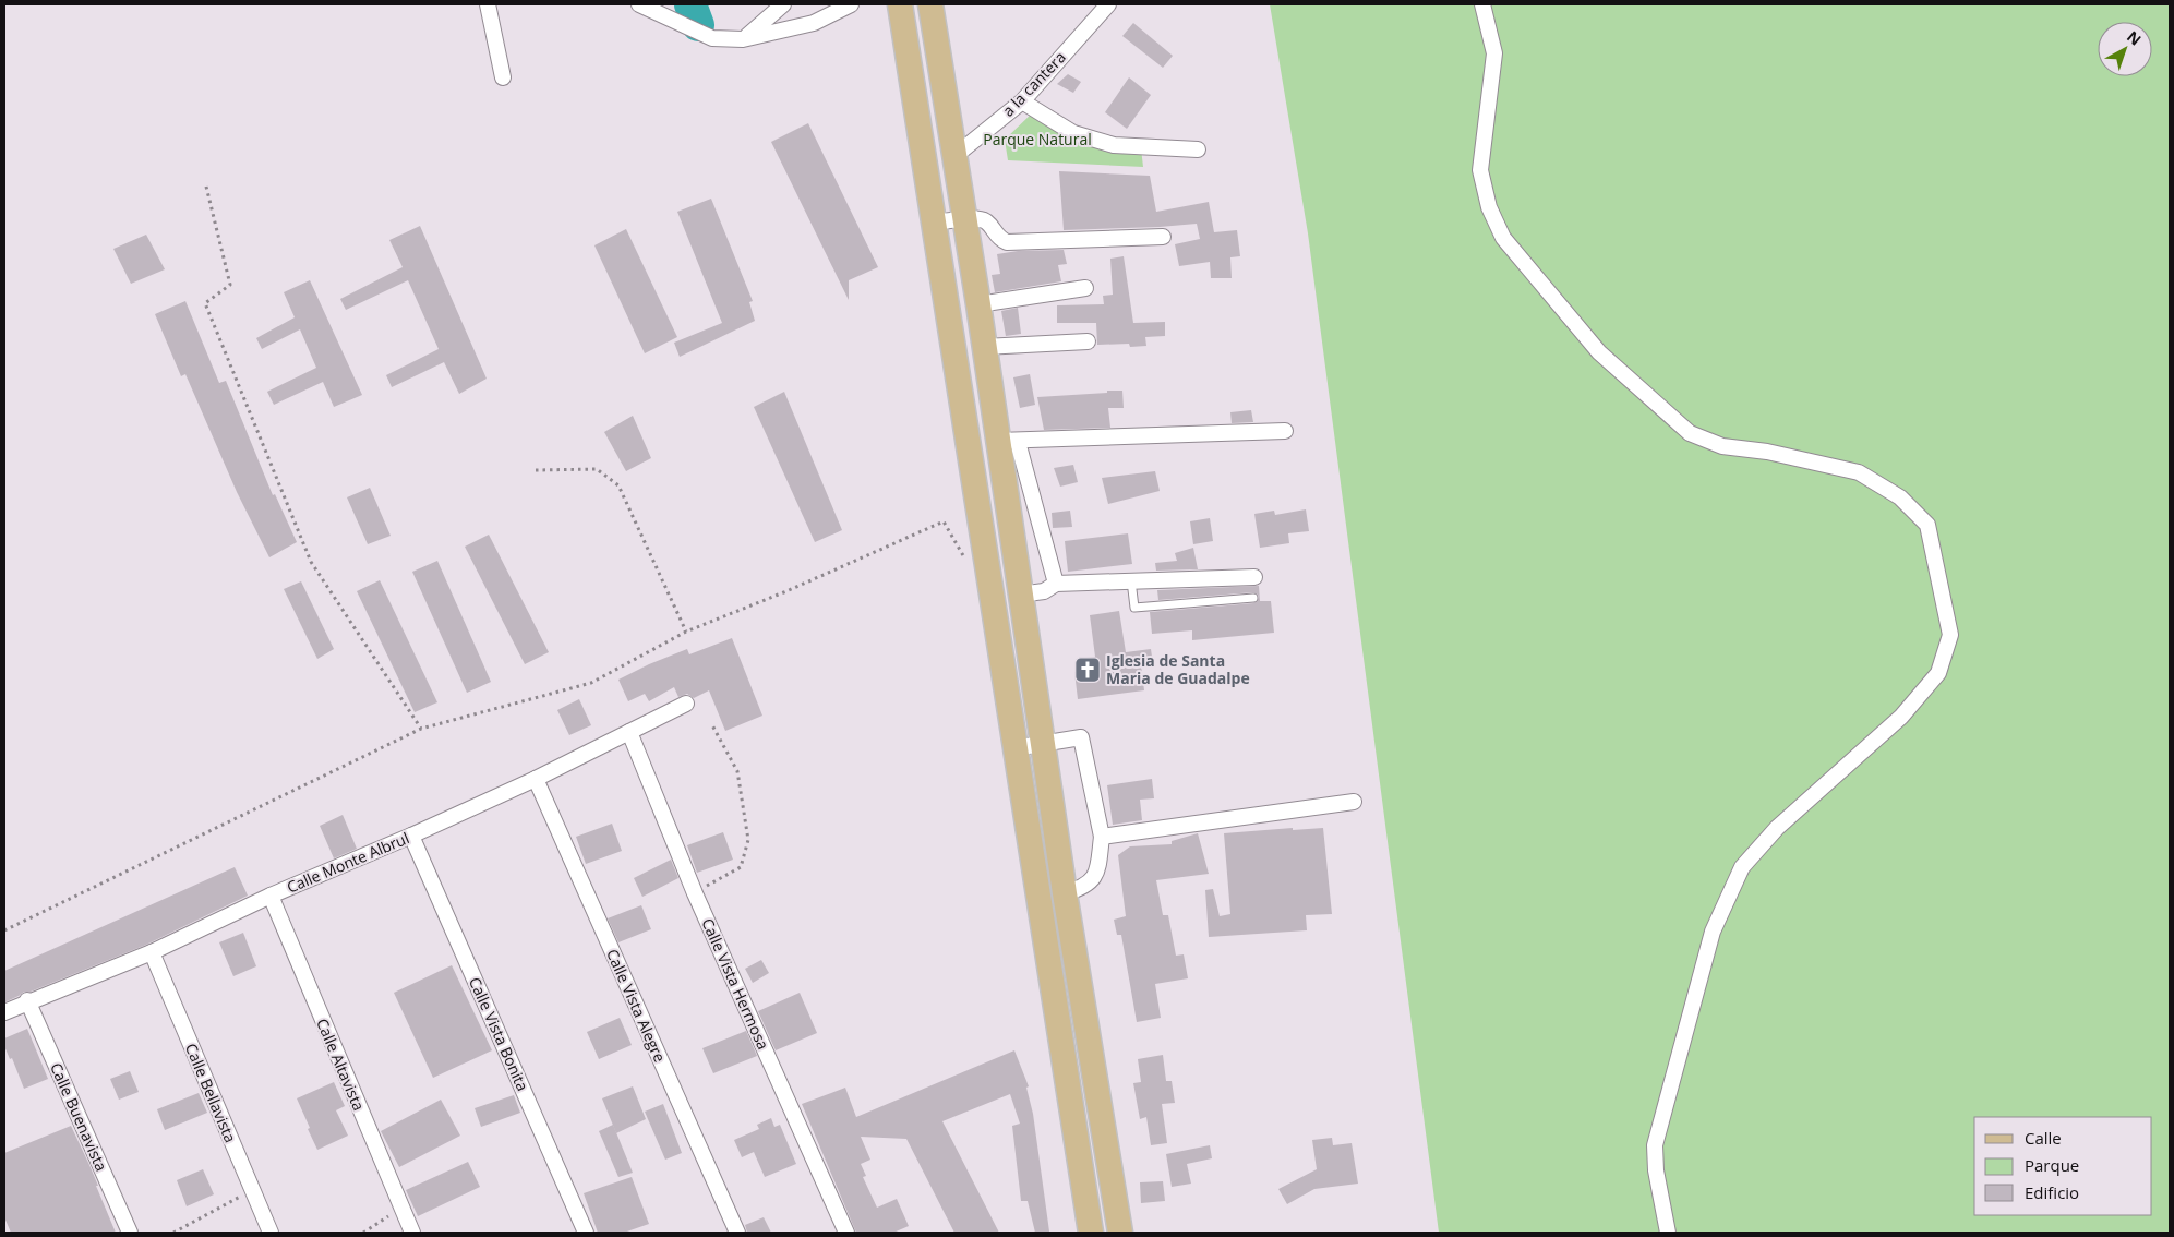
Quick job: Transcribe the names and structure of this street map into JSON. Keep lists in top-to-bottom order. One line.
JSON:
{"streets":{"street":["a la cantera","Calle Monte Albrul","Calle Vista Hermosa","Calle Vista Alegre","Calle Vista Bonita","Calle Altavista","Calle Bellavista","Calle Buenavista"]},"crossings":[["Calle Monte Albrul","Calle Vista Hermosa"],["Calle Monte Albrul","Calle Vista Alegre"],["Calle Monte Albrul","Calle Vista Bonita"],["Calle Monte Albrul","Calle Altavista"],["Calle Monte Albrul","Calle Bellavista"],["Calle Monte Albrul","Calle Buenavista"]],"parks":["Parque Natural"],"places":{"church":["Iglesia de Santa Maria de Guadalpe"]},"legend":["Calle","Parque","Edificio"],"north":"top right"}
